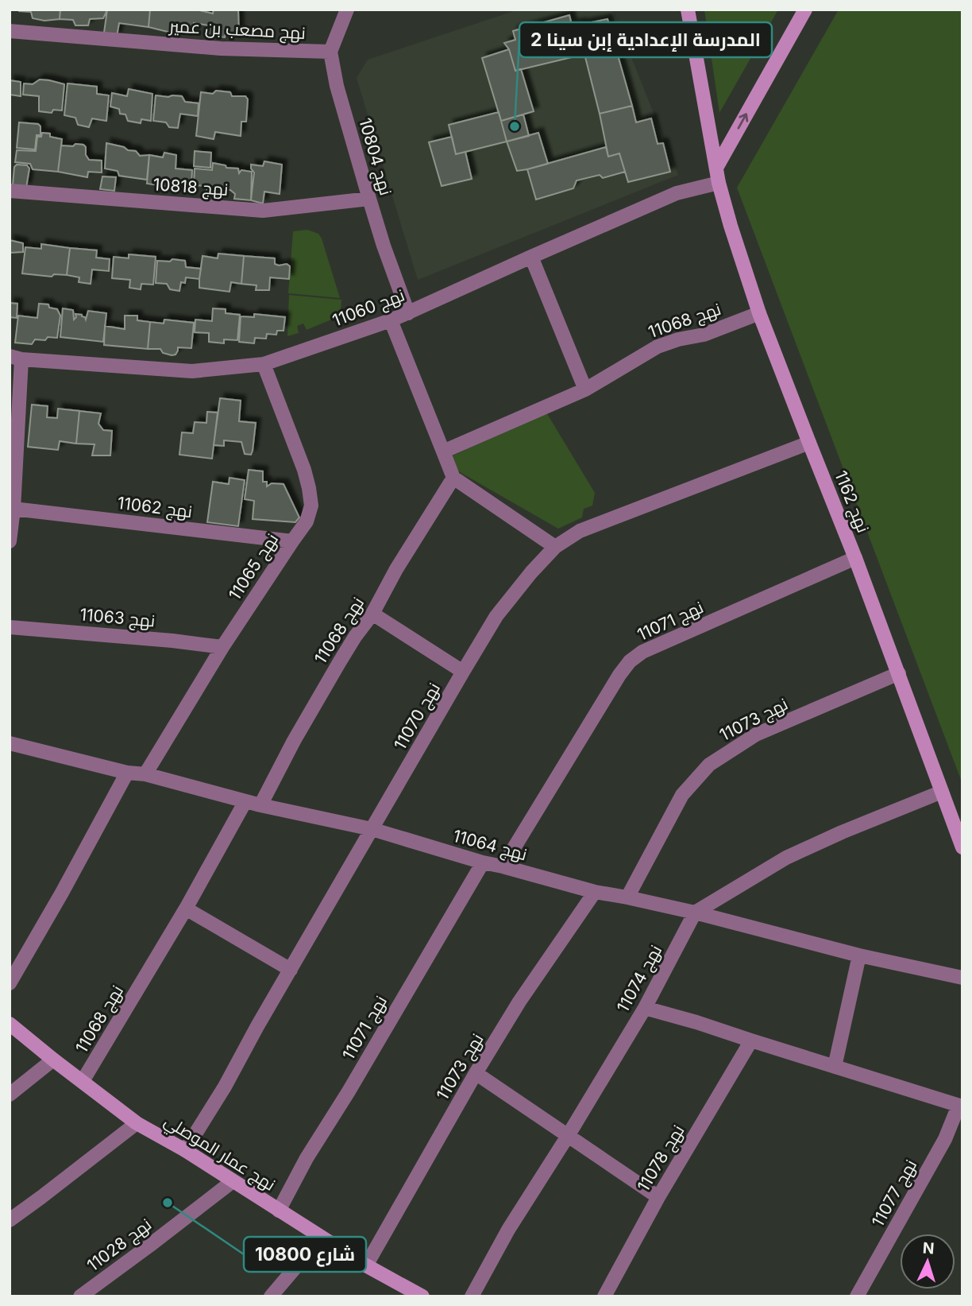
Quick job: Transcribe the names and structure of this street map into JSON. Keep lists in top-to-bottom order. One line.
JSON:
{"streets":{"street":["نهج مصعب بن عمير","نهج 10804","نهج 10818","نهج 11060","نهج 11068","نهج 1162","نهج 11062","نهج 11065","نهج 11063","نهج 11071","نهج 11070","نهج 11073","نهج 11064","نهج 11074","نهج عمار الموصلي","نهج 11078","نهج 11077","نهج 11028"]},"crossings":[["نهج مصعب بن عمير","نهج 10804"],["نهج 10804","نهج 10818"],["نهج 10804","نهج 11060"],["نهج 11060","نهج 1162"],["نهج 11060","نهج 11065"],["نهج 11068","نهج 1162"],["نهج 11068","نهج 11064"],["نهج 11068","نهج عمار الموصلي"],["نهج 1162","نهج 11071"],["نهج 1162","نهج 11070"],["نهج 1162","نهج 11073"],["نهج 11062","نهج 11065"],["نهج 11065","نهج 11063"],["نهج 11065","نهج 11064"],["نهج 11071","نهج 11064"],["نهج 11071","نهج عمار الموصلي"],["نهج 11070","نهج 11064"],["نهج 11070","نهج عمار الموصلي"],["نهج 11073","نهج 11064"],["نهج 11073","نهج عمار الموصلي"],["نهج 11064","نهج 11074"],["نهج عمار الموصلي","نهج 11028"]],"places":["المدرسة الإعدادية إبن سينا 2","10800 شارع"],"north":"top"}
